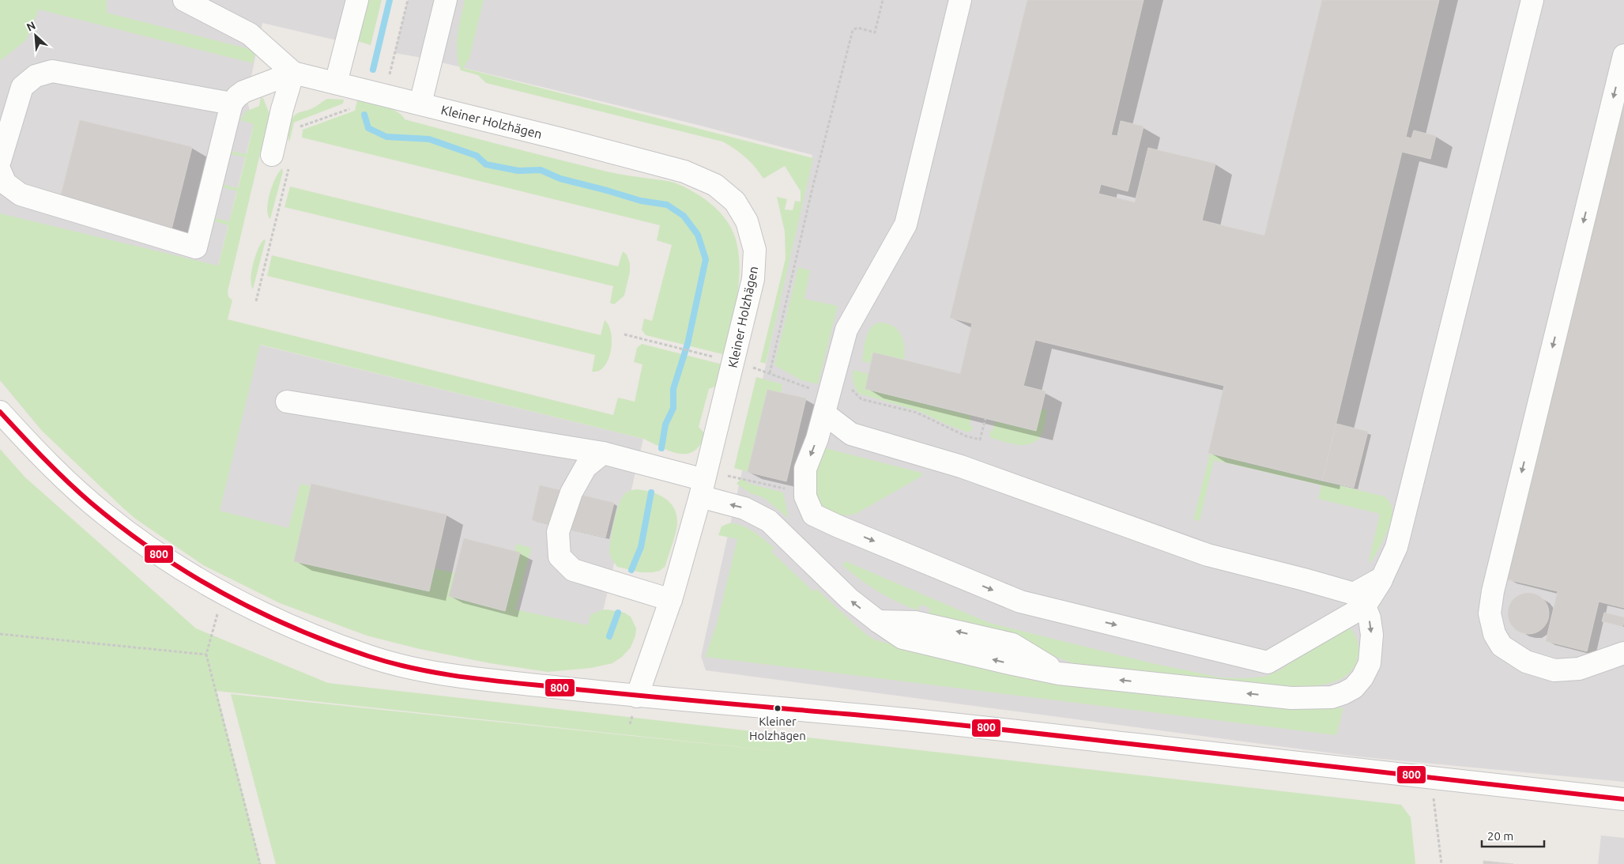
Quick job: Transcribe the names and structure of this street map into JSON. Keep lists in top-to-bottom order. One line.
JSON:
{"streets":{"street":["Kleiner Holzhägen"]},"places":["Kleiner Holzhägen"],"lines":["transit line 800"],"scale_bar":"20 m","north":"top left"}
